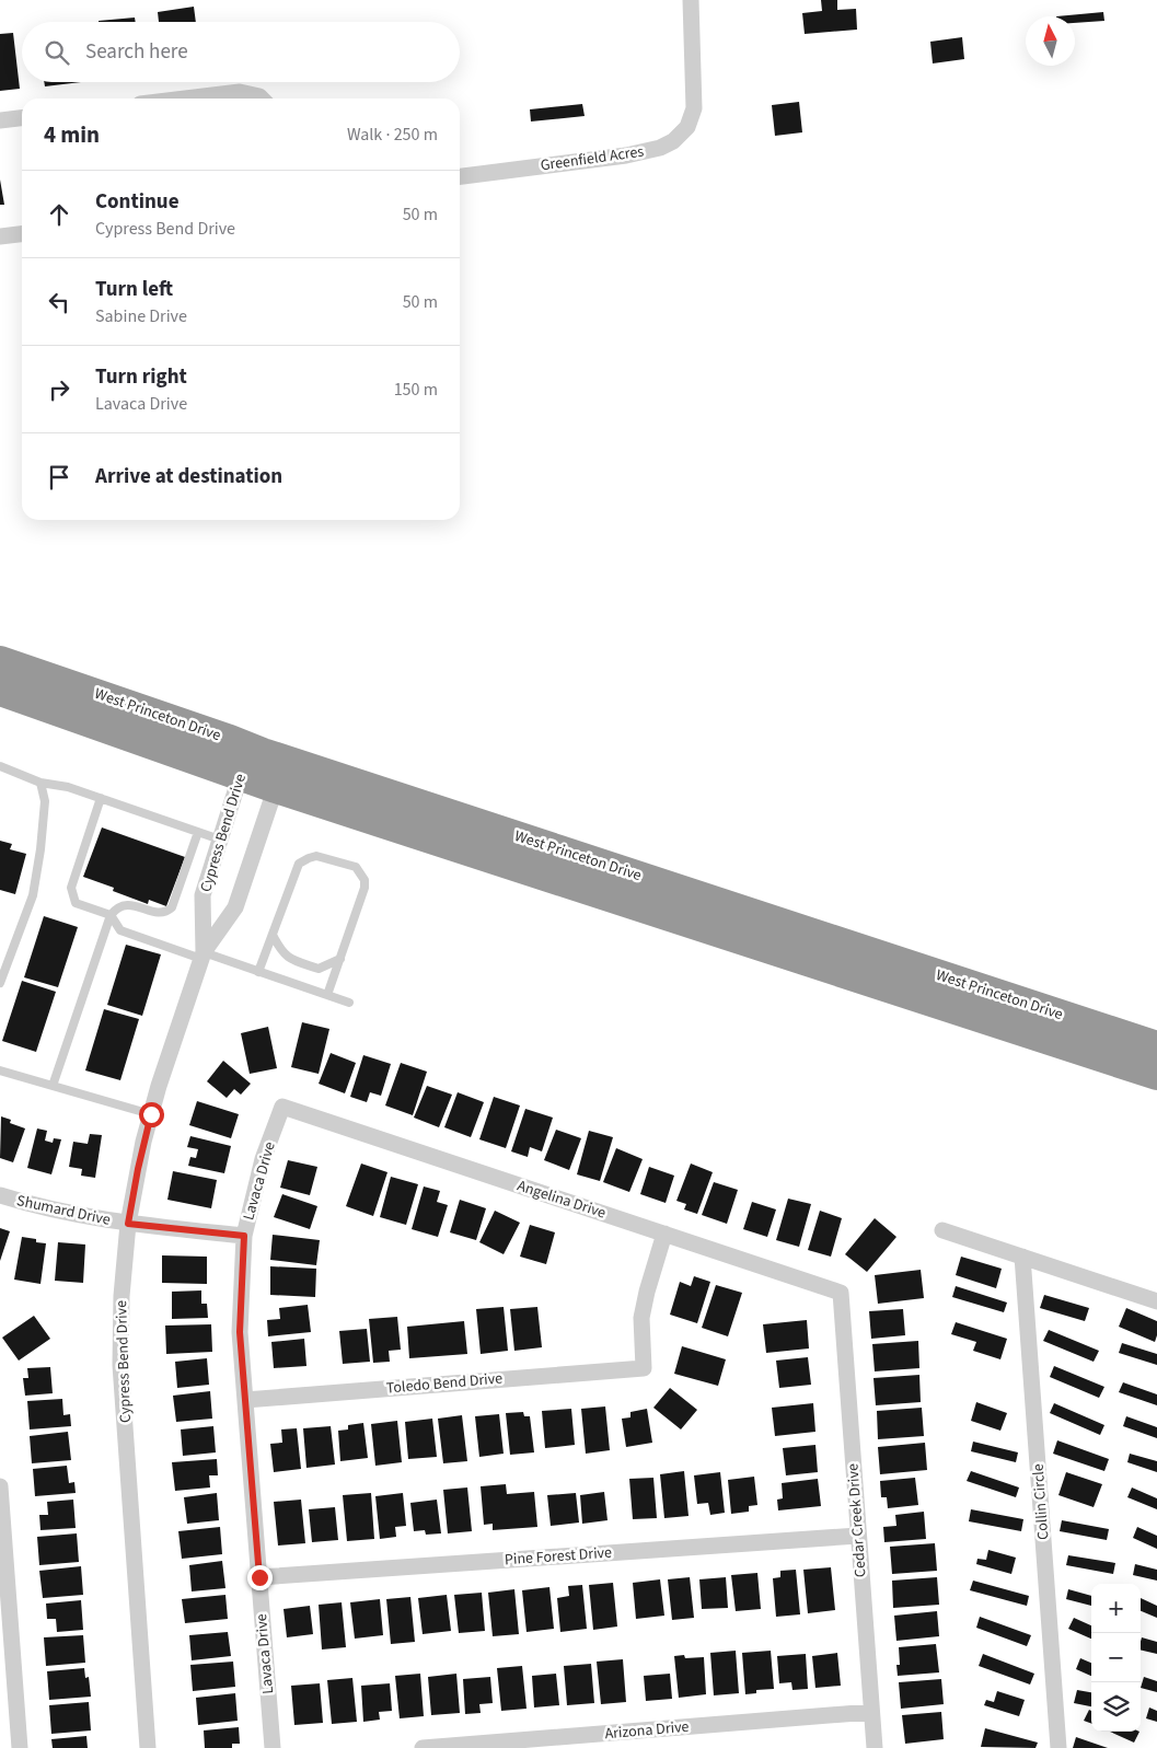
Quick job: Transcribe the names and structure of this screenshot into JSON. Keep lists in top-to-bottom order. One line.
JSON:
{"streets":{"highway":["West Princeton Drive"],"street":["Greenfield Acres","Cypress Bend Drive","Lavaca Drive","Angelina Drive","Shumard Drive","Toledo Bend Drive","Collin Circle","Cedar Creek Drive","Pine Forest Drive","Arizona Drive"]},"crossings":[["West Princeton Drive","Cypress Bend Drive"],["Cypress Bend Drive","Shumard Drive"],["Lavaca Drive","Angelina Drive"],["Lavaca Drive","Shumard Drive"],["Lavaca Drive","Toledo Bend Drive"],["Lavaca Drive","Pine Forest Drive"],["Angelina Drive","Toledo Bend Drive"],["Angelina Drive","Cedar Creek Drive"],["Cedar Creek Drive","Pine Forest Drive"],["Cedar Creek Drive","Arizona Drive"]],"north":"top","page":{"search":"Search here","heading":["4 min","Walk · 250 m"],"list":[["Continue","Cypress Bend Drive","50 m"],["Turn left","Sabine Drive","50 m"],["Turn right","Lavaca Drive","150 m"],"Arrive at destination"],"map_buttons":["+","−"]}}
